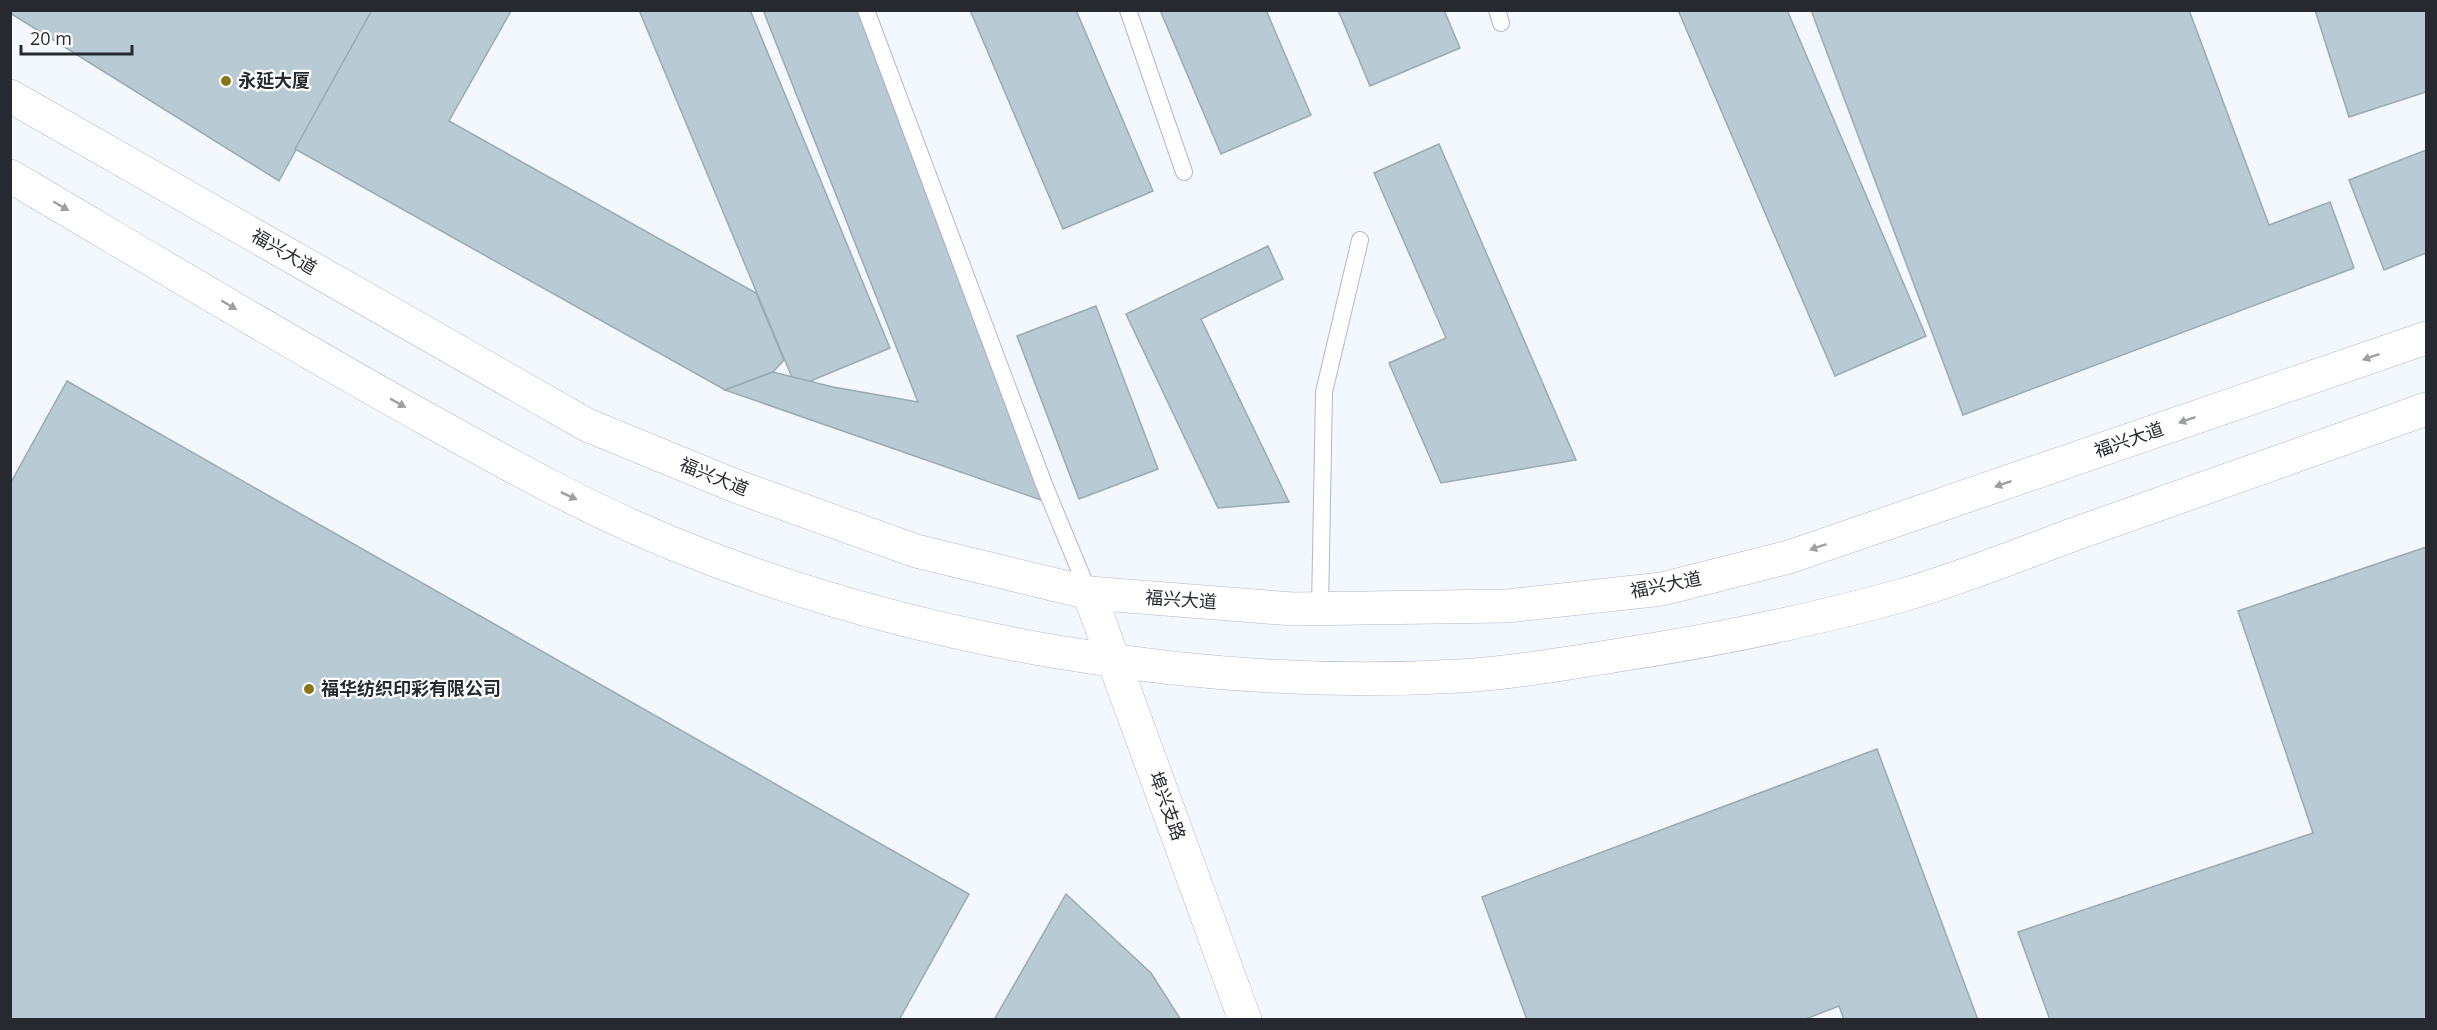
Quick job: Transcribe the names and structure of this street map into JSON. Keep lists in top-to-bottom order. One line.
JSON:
{"streets":{"main road":["福兴大道","埠兴支路"]},"crossings":[["福兴大道","埠兴支路"]],"places":["永延大厦","福华纺织印彩有限公司"],"scale_bar":"20 m"}
